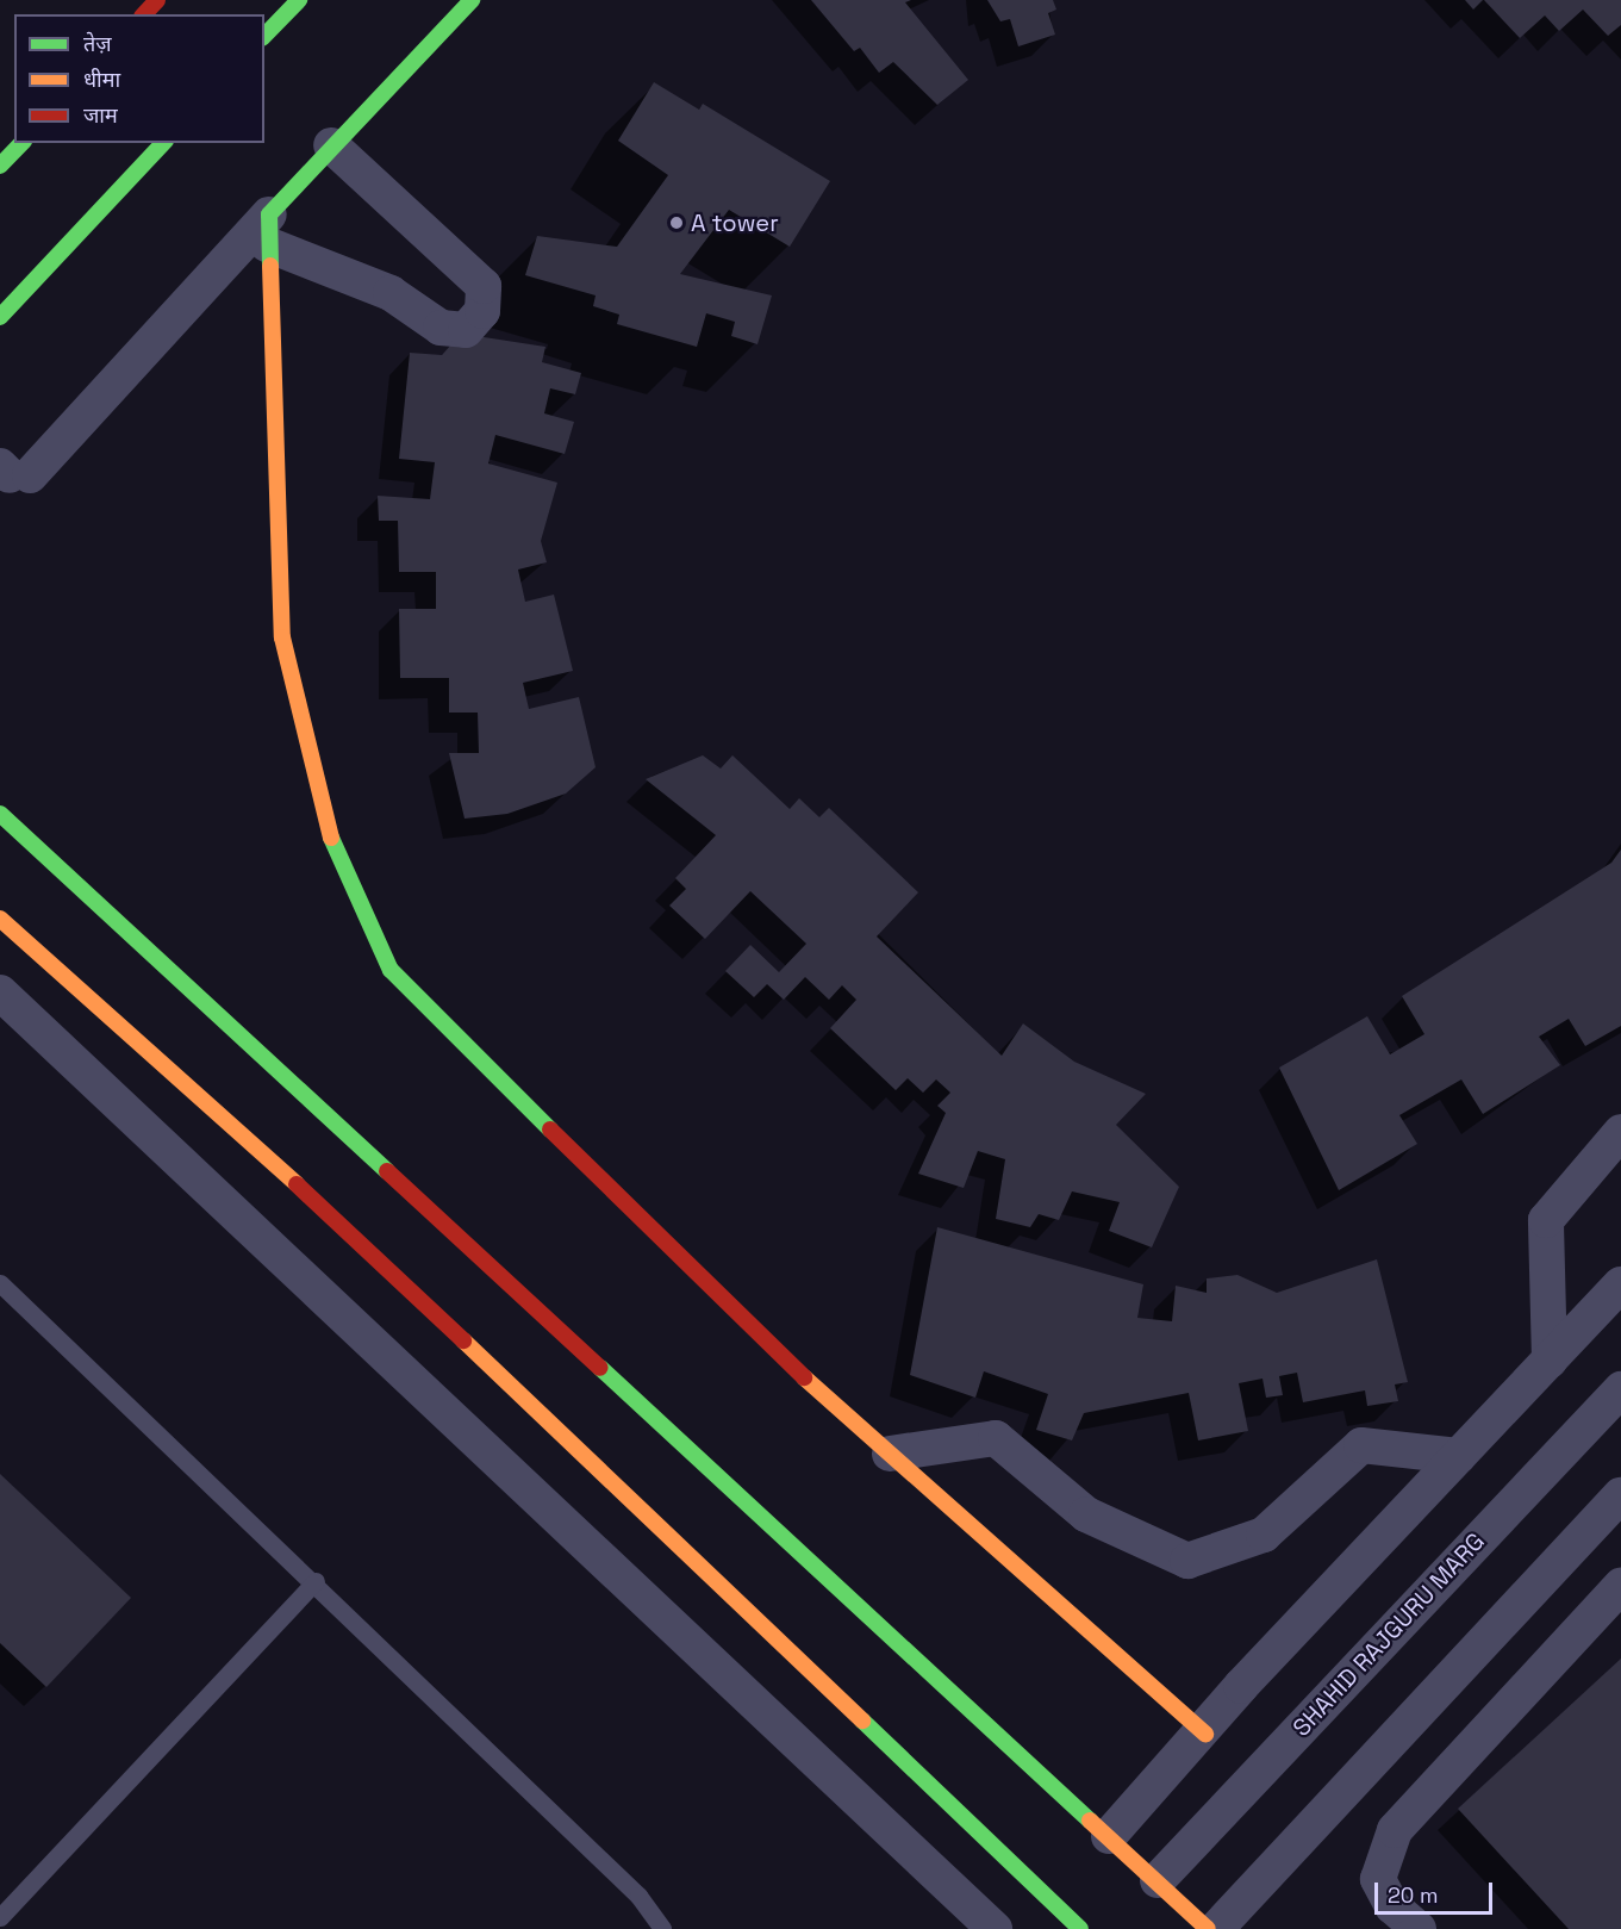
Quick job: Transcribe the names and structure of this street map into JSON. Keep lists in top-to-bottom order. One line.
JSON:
{"streets":{"street":["SHAHID RAJGURU MARG"]},"places":["A tower"],"legend":["तेज़","धीमा","जाम"],"scale_bar":"20 m"}
